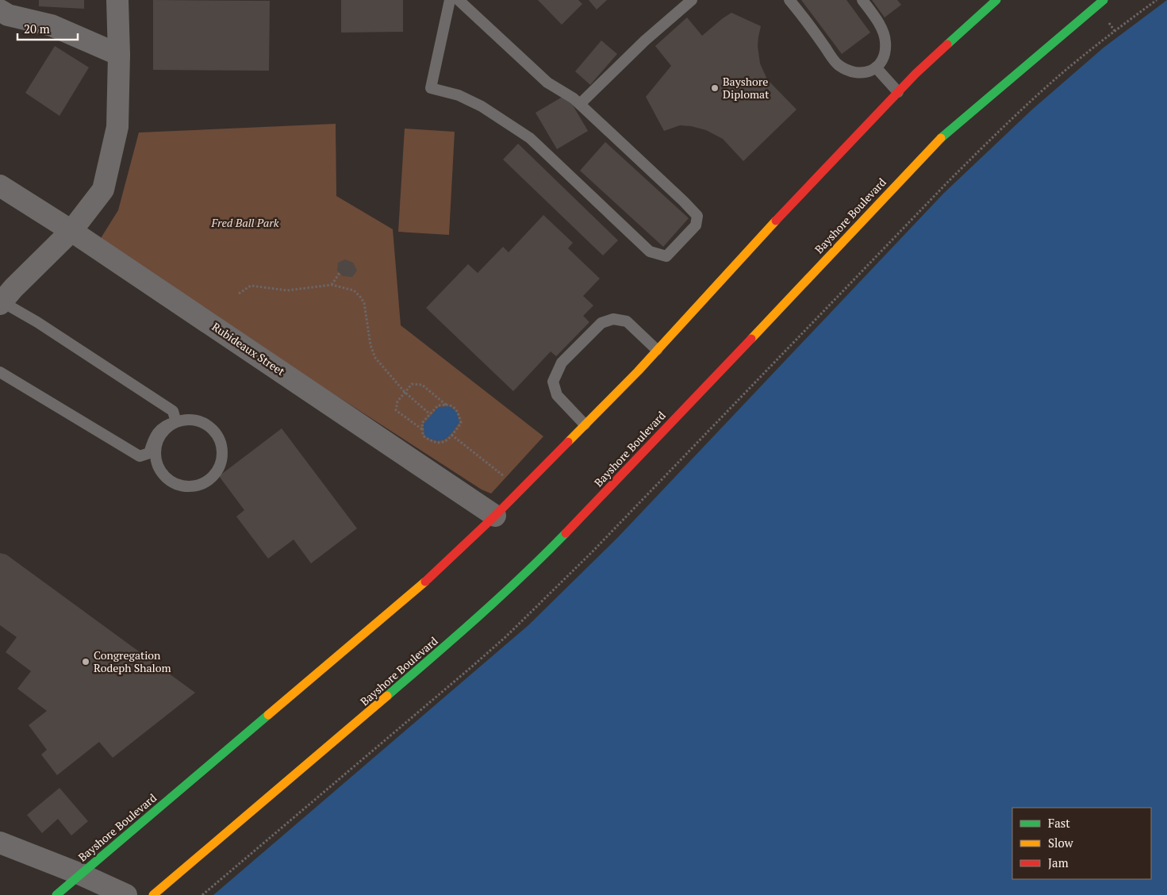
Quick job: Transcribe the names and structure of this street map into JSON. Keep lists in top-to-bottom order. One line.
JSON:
{"streets":{"main road":["Bayshore Boulevard"],"street":["Rubideaux Street"]},"crossings":[["Bayshore Boulevard","Rubideaux Street"]],"parks":["Fred Ball Park"],"places":["Bayshore Diplomat","Congregation Rodeph Shalom"],"legend":["Fast","Slow","Jam"],"scale_bar":"20 m"}
